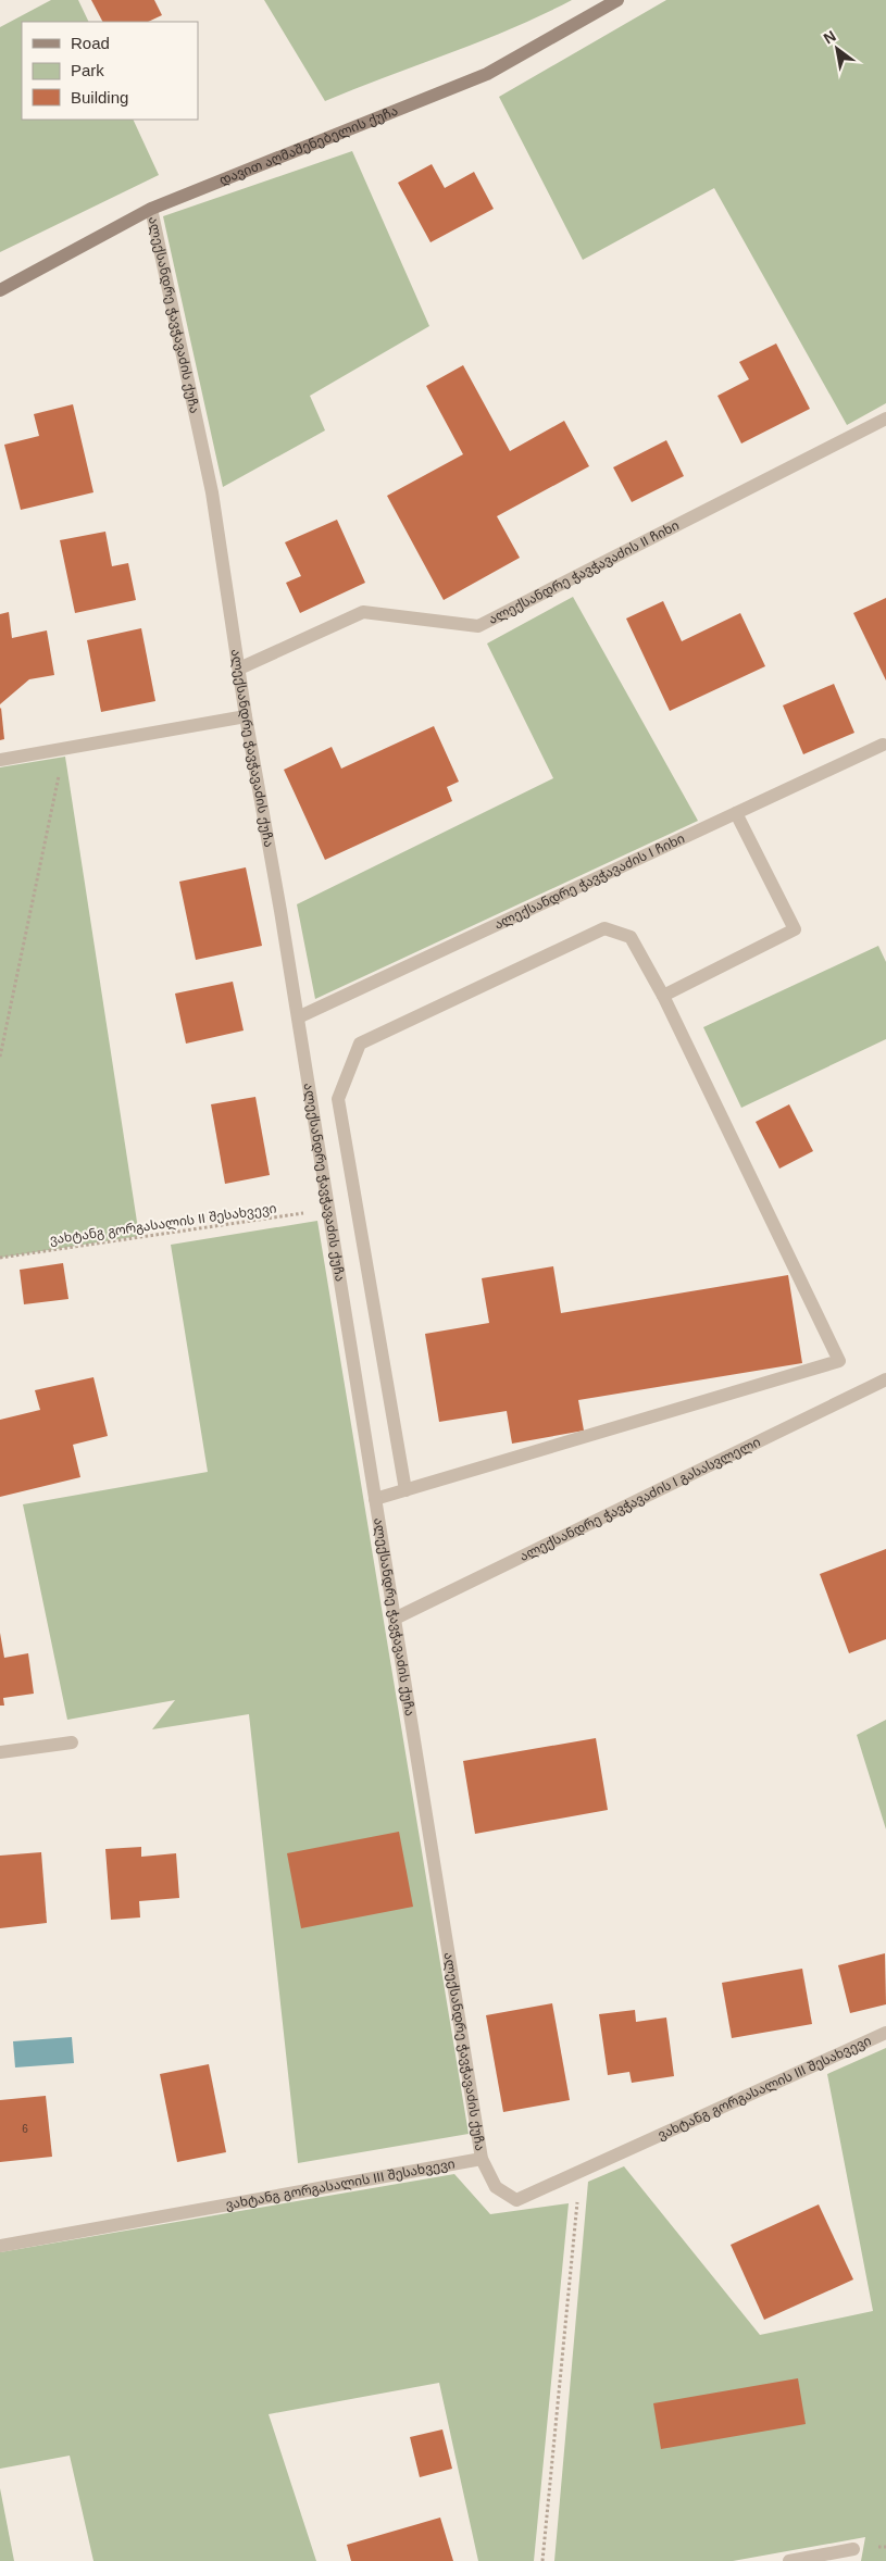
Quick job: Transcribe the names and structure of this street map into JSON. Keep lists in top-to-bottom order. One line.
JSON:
{"streets":{"street":["დავით აღმაშენებელის ქუჩა","ალექსანდრე ჭავჭავაძის ქუჩა","ალექსანდრე ჭავჭავაძის II ჩიხი","ალექსანდრე ჭავჭავაძის I ჩიხი","ალექსანდრე ჭავჭავაძის I გასასვლელი","ვახტანგ გორგასალის III შესახვევი"],"path":["ვახტანგ გორგასალის II შესახვევი"]},"crossings":[["დავით აღმაშენებელის ქუჩა","ალექსანდრე ჭავჭავაძის ქუჩა"],["ალექსანდრე ჭავჭავაძის ქუჩა","ალექსანდრე ჭავჭავაძის II ჩიხი"],["ალექსანდრე ჭავჭავაძის ქუჩა","ალექსანდრე ჭავჭავაძის I ჩიხი"],["ალექსანდრე ჭავჭავაძის ქუჩა","ვახტანგ გორგასალის II შესახვევი"],["ალექსანდრე ჭავჭავაძის ქუჩა","ალექსანდრე ჭავჭავაძის I გასასვლელი"],["ალექსანდრე ჭავჭავაძის ქუჩა","ვახტანგ გორგასალის III შესახვევი"]],"house_numbers":["6"],"legend":["Road","Park","Building"],"north":"top left"}
